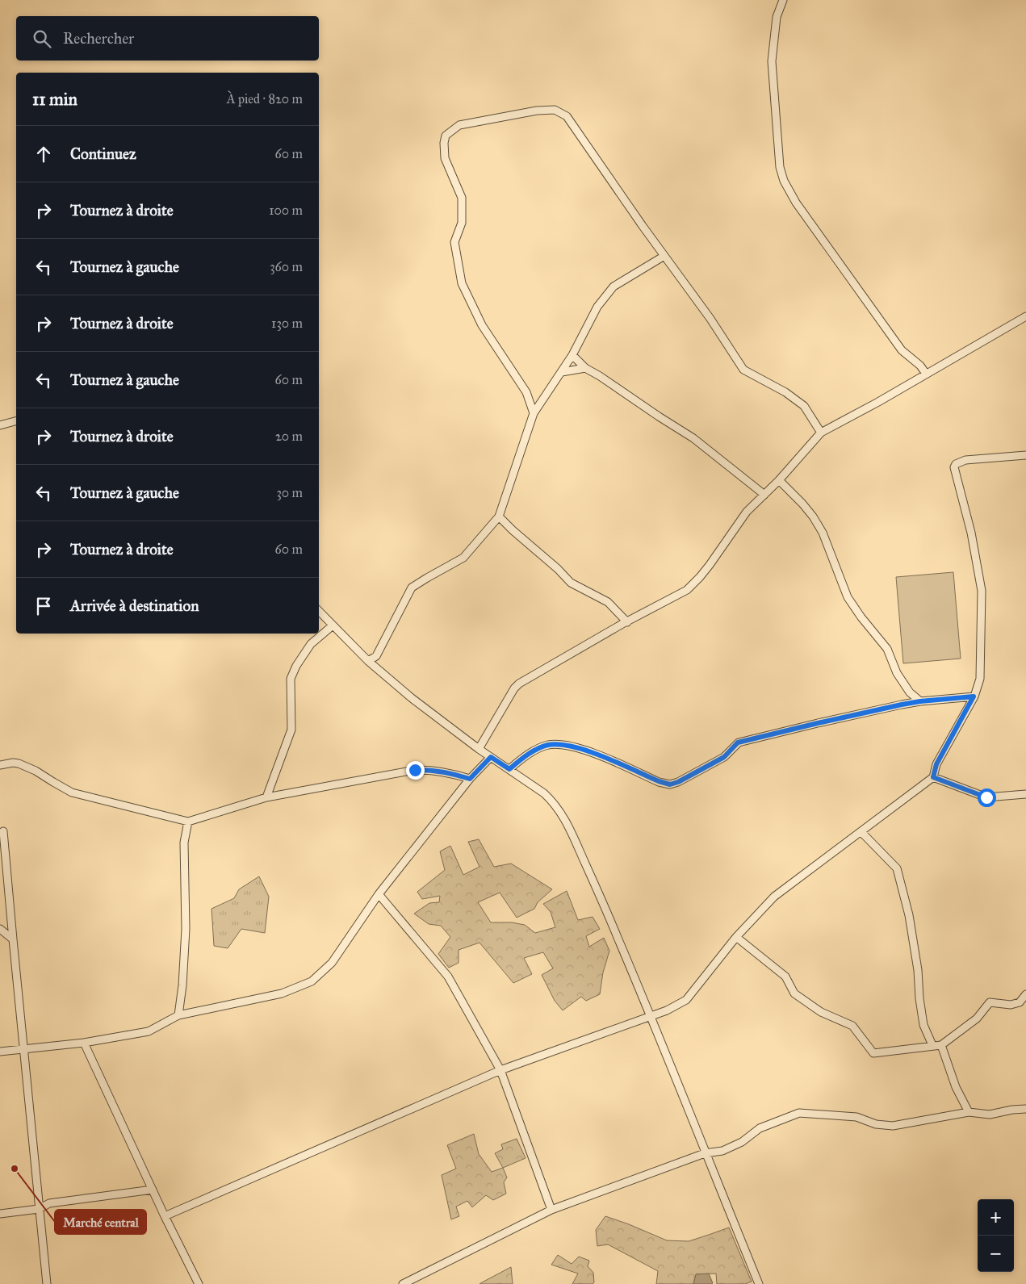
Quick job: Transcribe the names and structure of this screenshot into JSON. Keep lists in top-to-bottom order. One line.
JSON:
{"places":["Marché central"],"page":{"search":"Rechercher","heading":["11 min","À pied · 820 m"],"list":[["Continuez","60 m"],["Tournez à droite","100 m"],["Tournez à gauche","360 m"],["Tournez à droite","130 m"],["Tournez à gauche","60 m"],["Tournez à droite","20 m"],["Tournez à gauche","30 m"],["Tournez à droite","60 m"],"Arrivée à destination"],"map_buttons":["+","−"]}}
